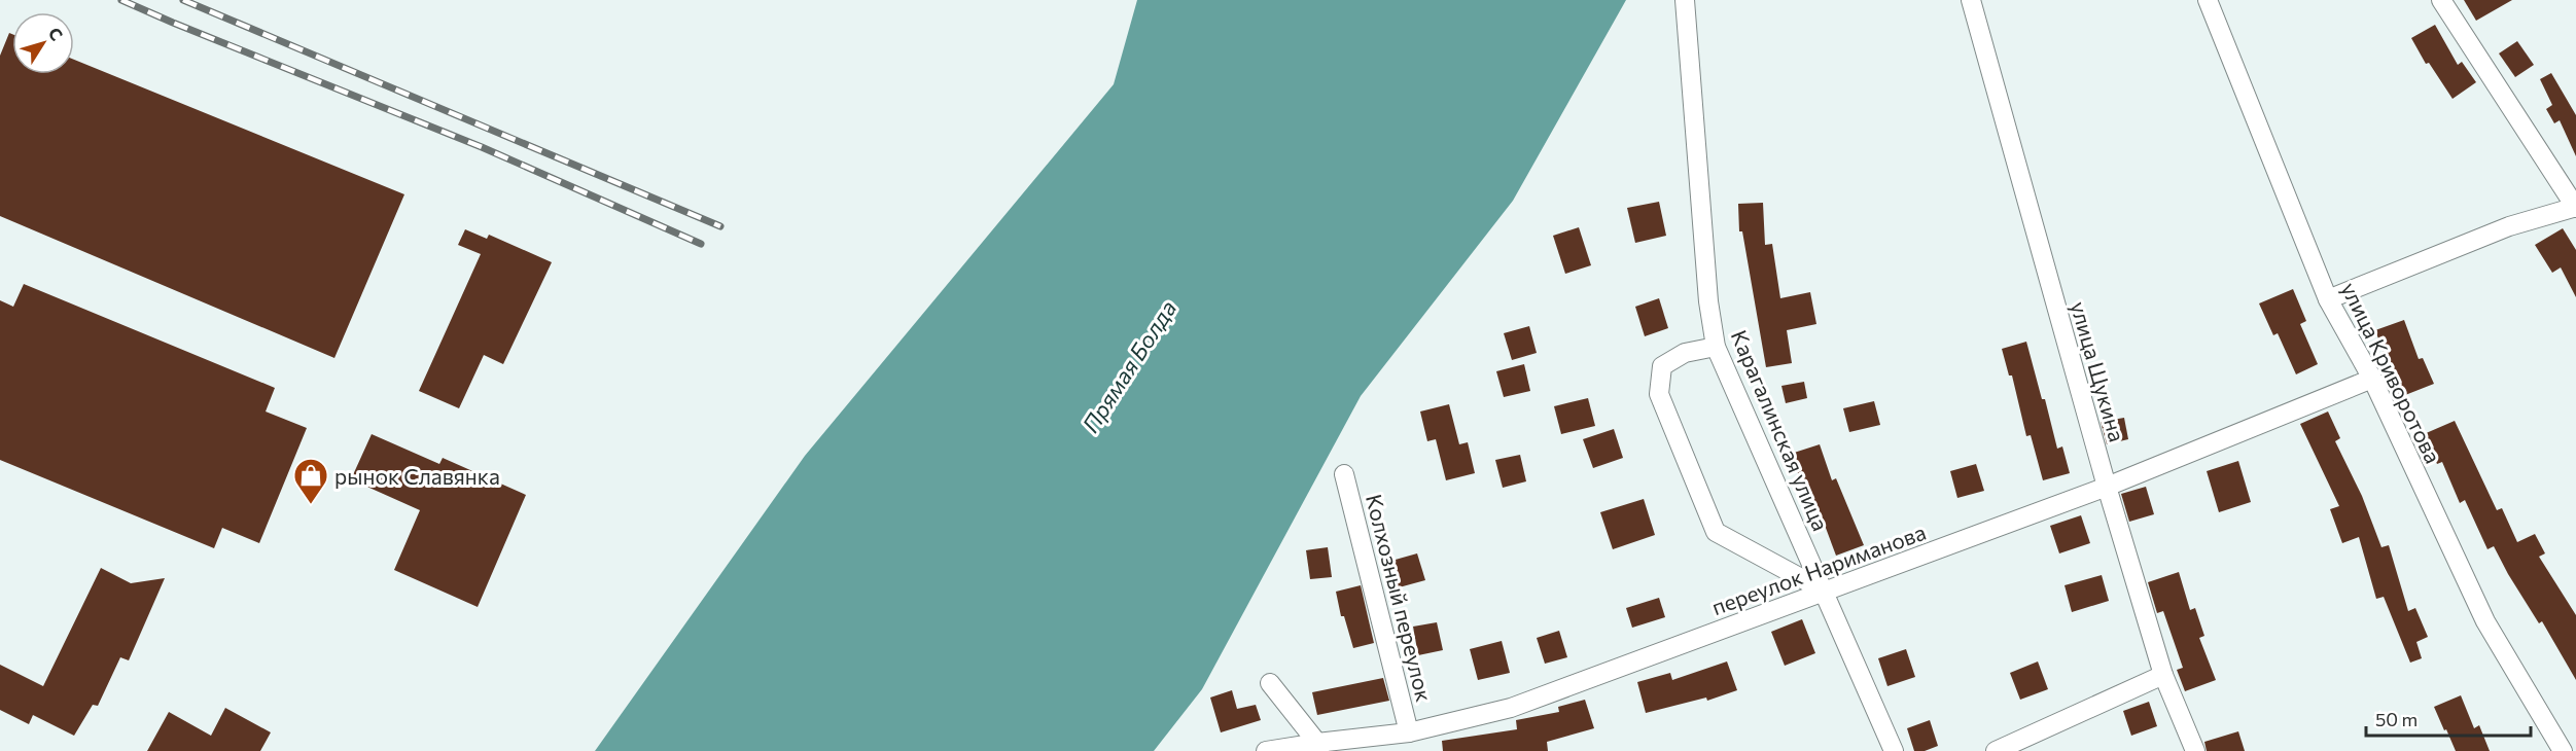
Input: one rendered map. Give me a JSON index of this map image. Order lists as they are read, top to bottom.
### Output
{
  "streets": {
    "street": [
      "улица Щукина",
      "улица Криворотова",
      "Карагалинская улица",
      "переулок Нариманова",
      "Колхозный переулок"
    ]
  },
  "crossings": [
    ["улица Щукина", "переулок Нариманова"],
    ["улица Криворотова", "переулок Нариманова"],
    ["Карагалинская улица", "переулок Нариманова"],
    ["переулок Нариманова", "Колхозный переулок"]
  ],
  "water": ["Прямая Болда"],
  "places": {
    "shop": ["рынок Славянка"]
  },
  "scale_bar": "50 m",
  "north": "top right"
}
